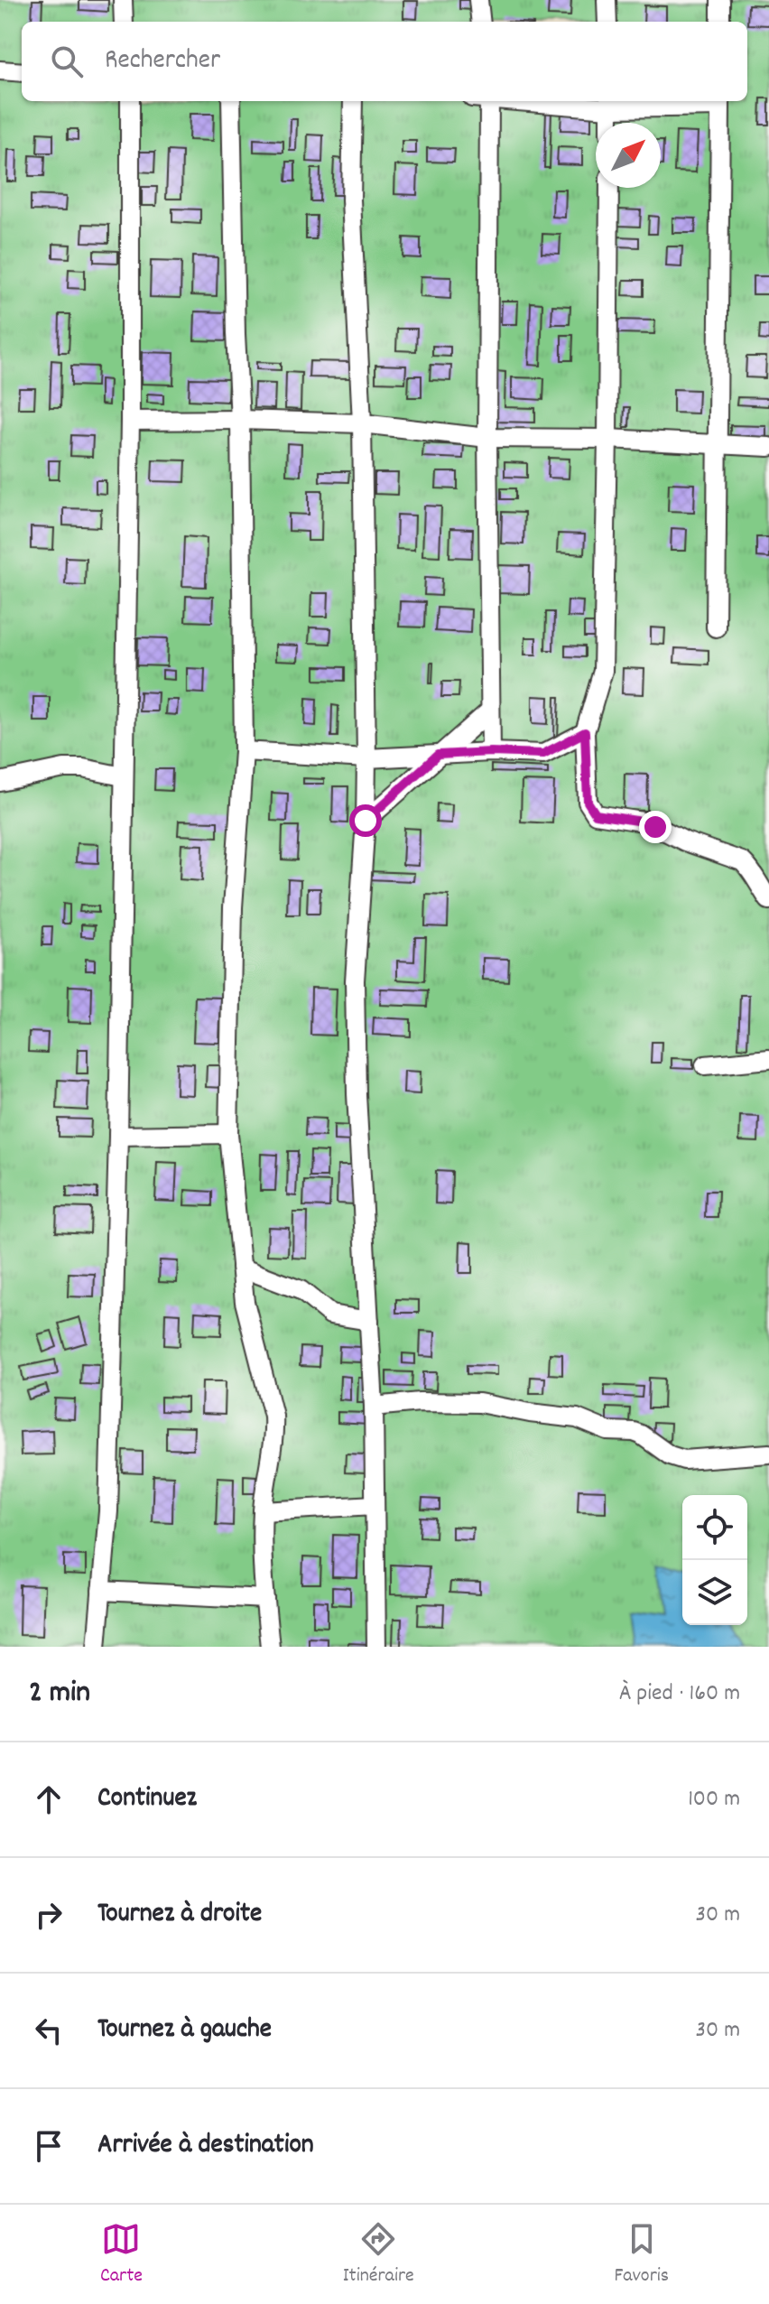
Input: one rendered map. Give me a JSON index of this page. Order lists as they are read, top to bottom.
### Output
{
  "north": "top right",
  "page": {
    "search": "Rechercher",
    "heading": ["2 min", "À pied · 160 m"],
    "list": [
      ["Continuez", "100 m"],
      ["Tournez à droite", "30 m"],
      ["Tournez à gauche", "30 m"],
      "Arrivée à destination"
    ],
    "nav": ["Carte", "Itinéraire", "Favoris"]
  }
}
